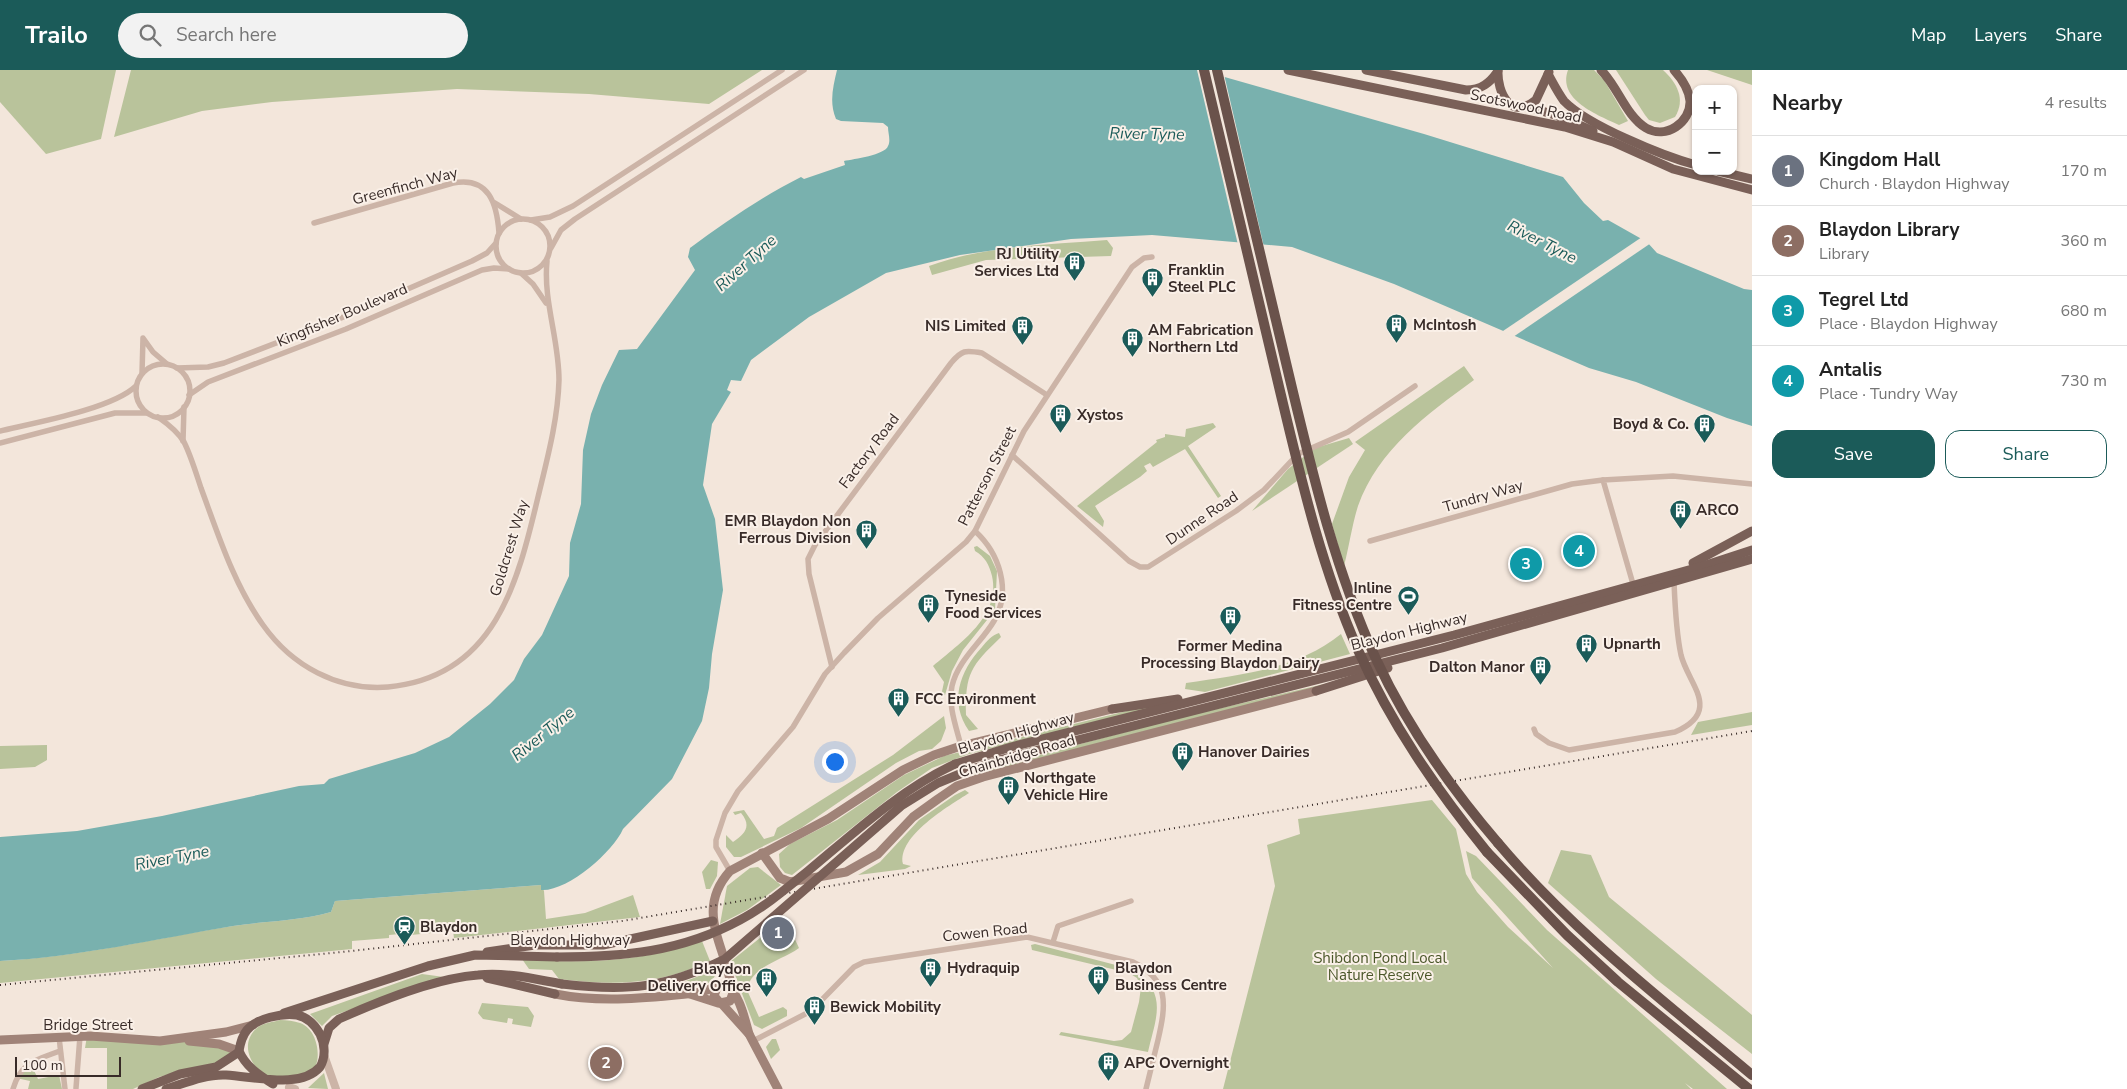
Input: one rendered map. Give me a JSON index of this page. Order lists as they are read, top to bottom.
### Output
{
  "streets": {
    "main road": [
      "Scotswood Road",
      "Blaydon Highway",
      "Chainbridge Road",
      "Bridge Street"
    ],
    "street": [
      "Greenfinch Way",
      "Kingfisher Boulevard",
      "Factory Road",
      "Patterson Street",
      "Tundry Way",
      "Dunne Road",
      "Goldcrest Way",
      "Cowen Road"
    ]
  },
  "crossings": [
    ["Greenfinch Way", "Kingfisher Boulevard"],
    ["Factory Road", "Patterson Street"],
    ["Patterson Street", "Dunne Road"],
    ["Blaydon Highway", "Chainbridge Road"],
    ["Blaydon Highway", "Bridge Street"]
  ],
  "water": ["River Tyne"],
  "parks": ["Shibdon Pond Local Nature Reserve"],
  "places": {
    "building": [
      "RJ Utility Services Ltd",
      "Franklin Steel PLC",
      "McIntosh",
      "NIS Limited",
      "AM Fabrication Northern Ltd",
      "Xystos",
      "Boyd & Co.",
      "ARCO",
      "EMR Blaydon Non Ferrous Division",
      "Tyneside Food Services",
      "Former Medina Processing Blaydon Dairy",
      "Upnarth",
      "Dalton Manor",
      "FCC Environment",
      "Hanover Dairies",
      "Northgate Vehicle Hire",
      "Hydraquip",
      "Blaydon Business Centre",
      "Blaydon Delivery Office",
      "Bewick Mobility",
      "APC Overnight"
    ],
    "sports": ["Inline Fitness Centre"],
    "station": ["Blaydon"]
  },
  "scale_bar": "100 m",
  "page": {
    "header": "Trailo",
    "search": "Search here",
    "nav": ["Map", "Layers", "Share"],
    "heading": ["Nearby", "4 results"],
    "map_buttons": ["+", "−"],
    "list": [
      {
        "mark": "1",
        "name": "Kingdom Hall",
        "note": "Church · Blaydon Highway",
        "value": "170 m"
      },
      {
        "mark": "2",
        "name": "Blaydon Library",
        "note": "Library",
        "value": "360 m"
      },
      {
        "mark": "3",
        "name": "Tegrel Ltd",
        "note": "Place · Blaydon Highway",
        "value": "680 m"
      },
      {
        "mark": "4",
        "name": "Antalis",
        "note": "Place · Tundry Way",
        "value": "730 m"
      }
    ],
    "buttons": ["Save", "Share"],
    "pins": [
      "4",
      "3",
      "1",
      "2"
    ],
    "scale": "100 m"
  }
}
